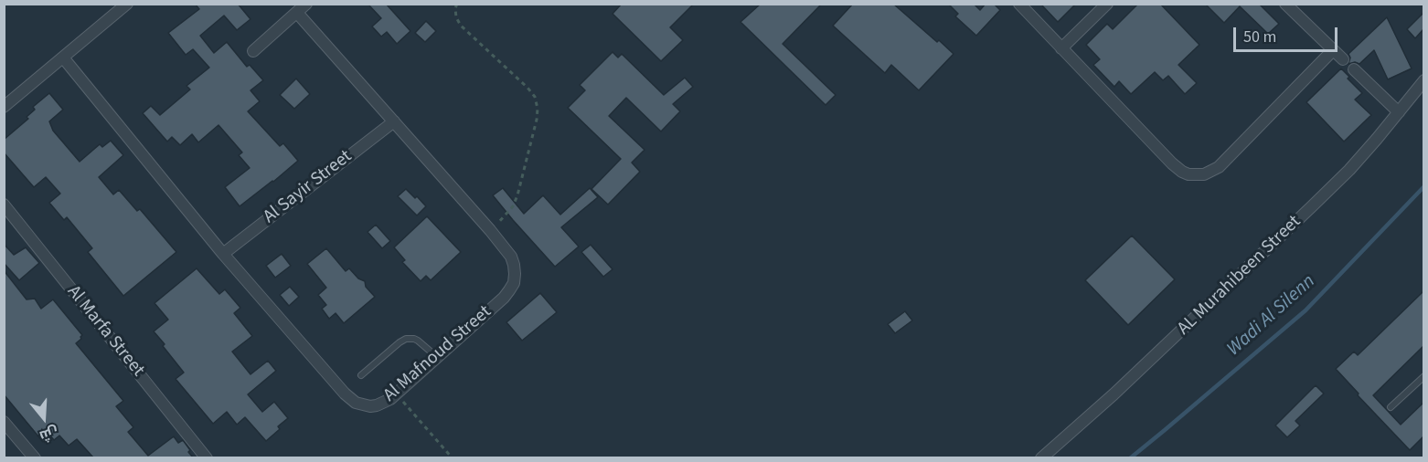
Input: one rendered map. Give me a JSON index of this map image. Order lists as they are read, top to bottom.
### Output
{
  "streets": {
    "street": [
      "Al Sayir Street",
      "AL Murahibeen Street",
      "Al Marfa Street",
      "Al Mafnoud Street"
    ]
  },
  "crossings": [
    ["Al Sayir Street", "Al Mafnoud Street"]
  ],
  "water": ["Wadi Al Silenn"],
  "scale_bar": "50 m",
  "north": "bottom"
}
